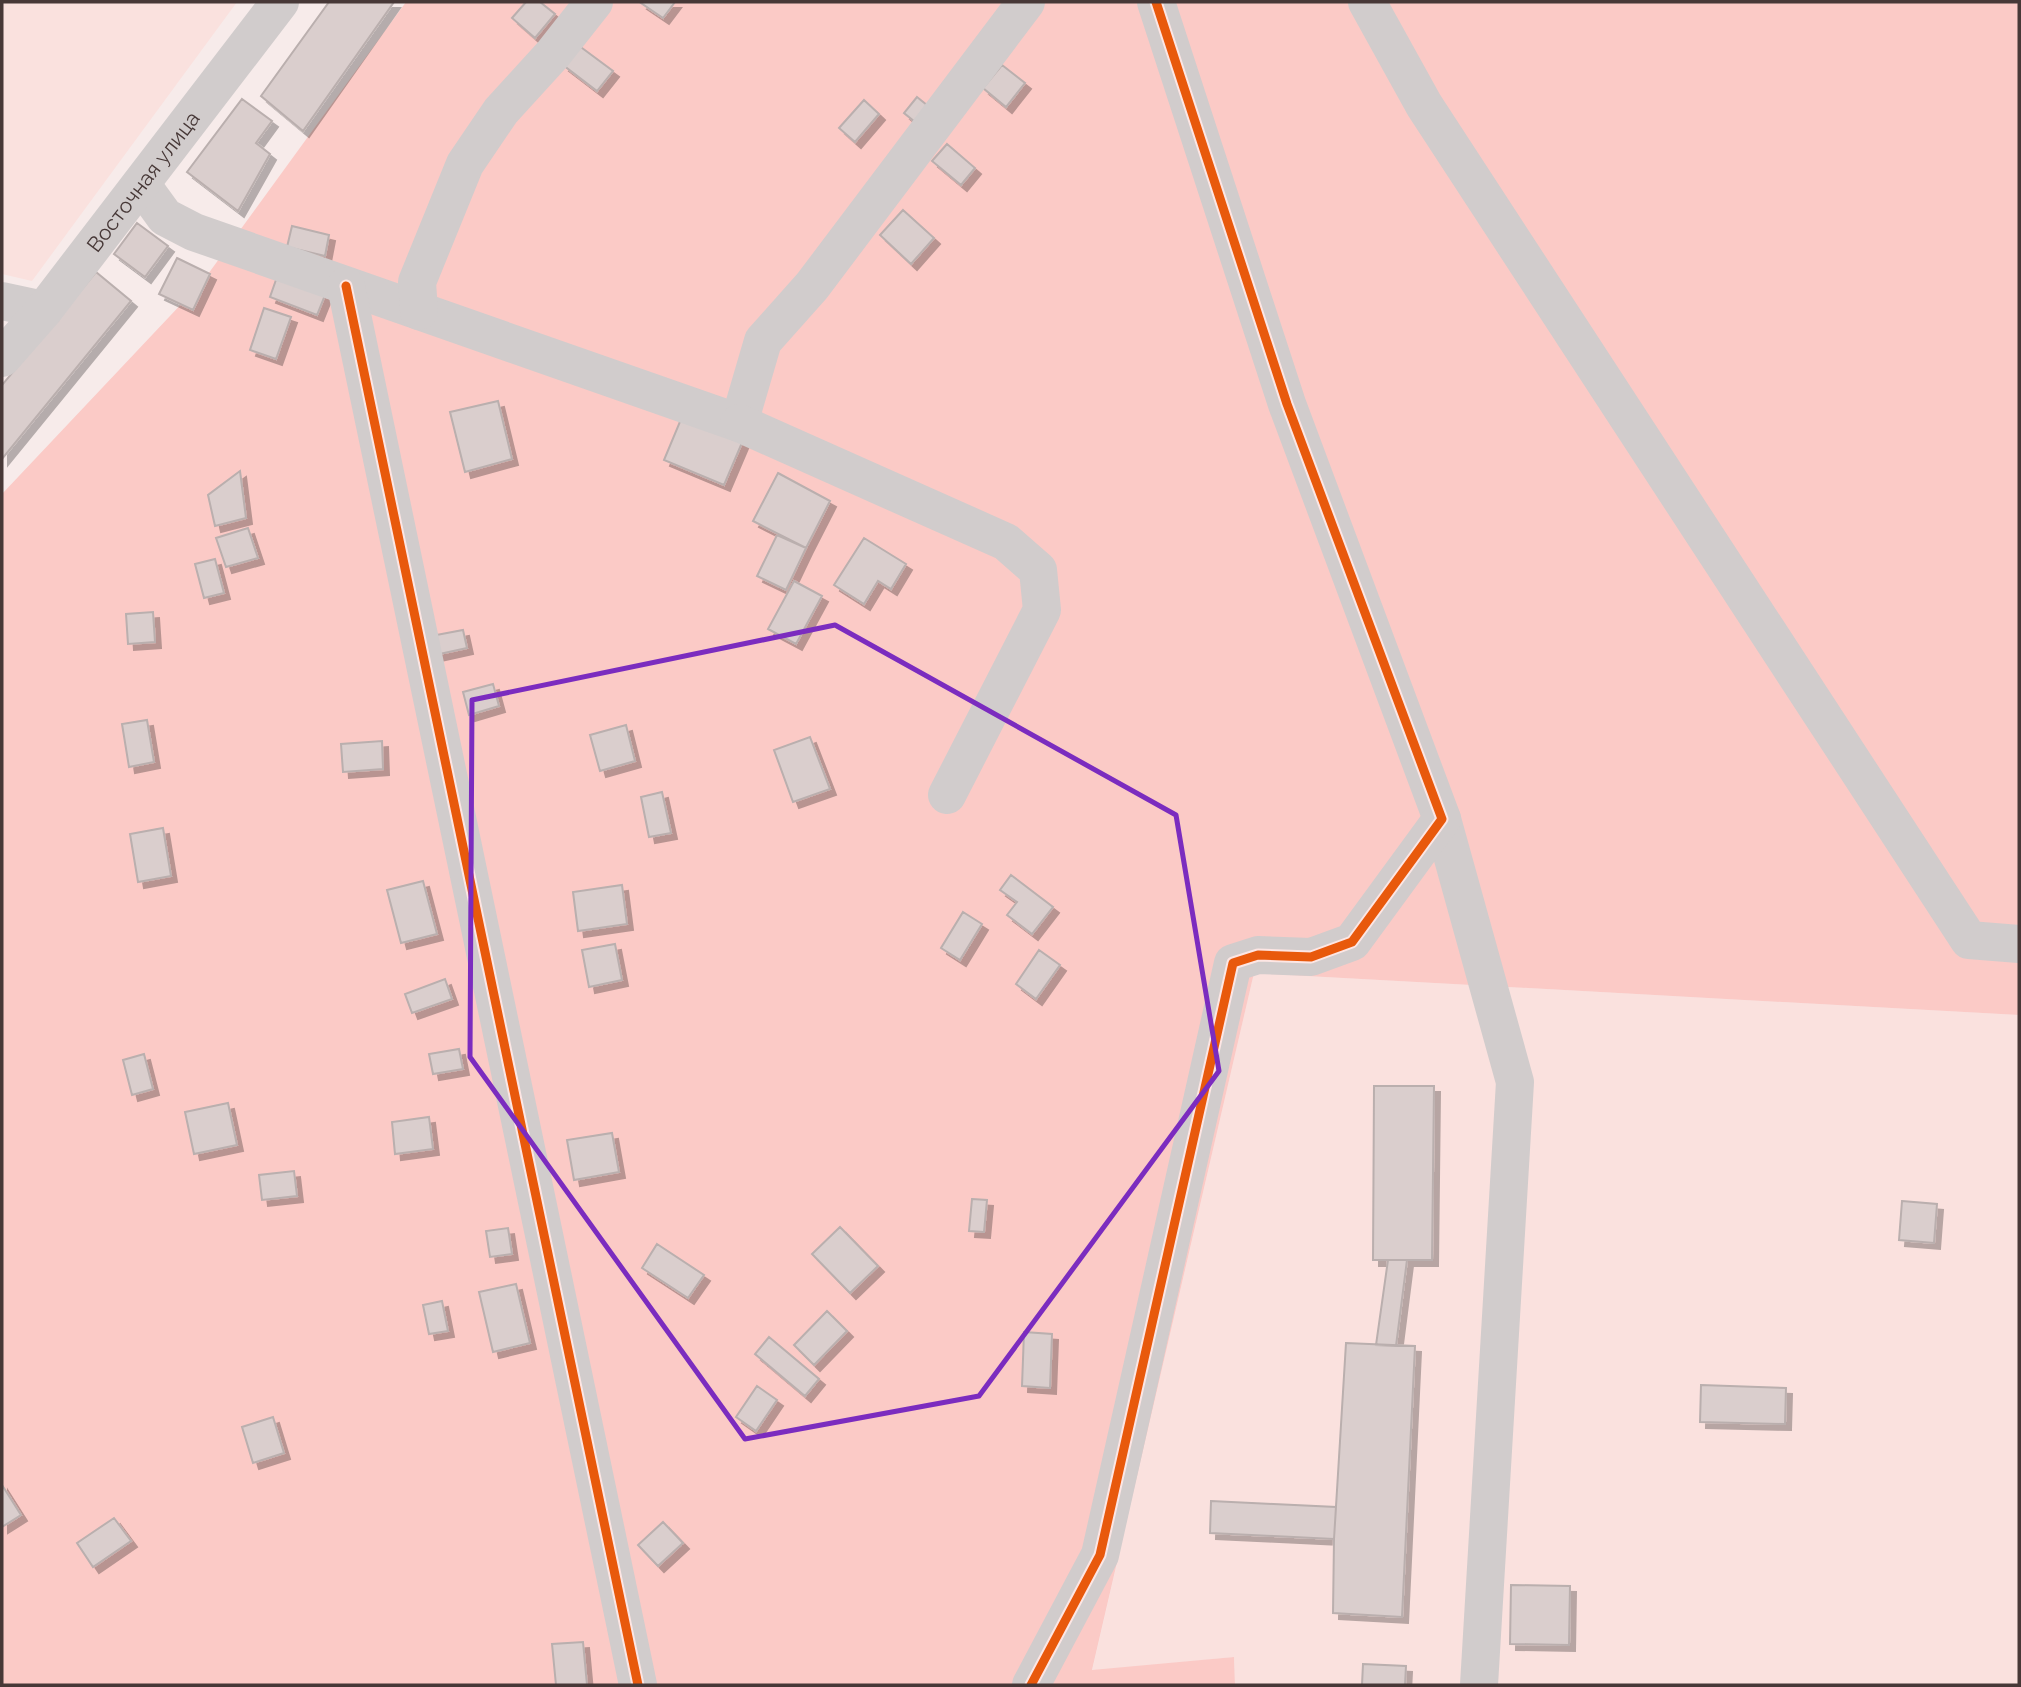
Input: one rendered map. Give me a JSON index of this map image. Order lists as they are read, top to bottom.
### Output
{
  "streets": {
    "street": ["Восточная улица"]
  }
}
